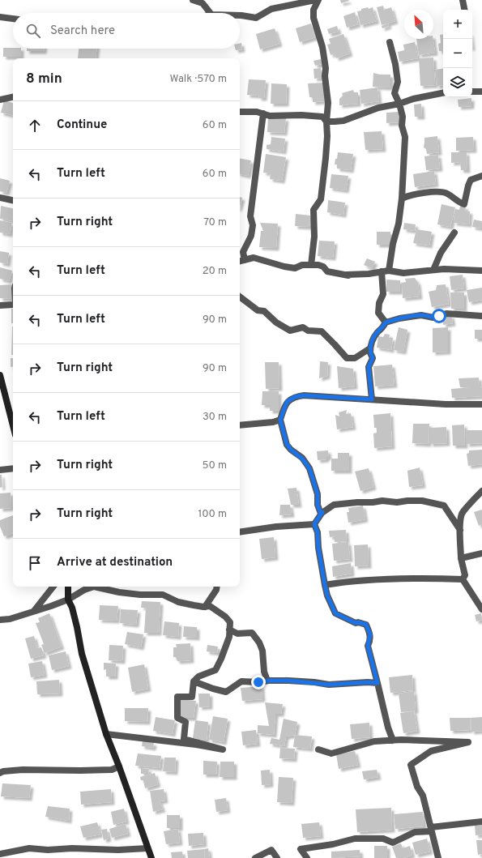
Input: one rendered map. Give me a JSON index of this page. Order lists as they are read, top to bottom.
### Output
{
  "north": "top left",
  "page": {
    "map_buttons": ["+", "−"],
    "search": "Search here",
    "heading": ["8 min", "Walk · 570 m"],
    "list": [
      ["Continue", "60 m"],
      ["Turn left", "60 m"],
      ["Turn right", "70 m"],
      ["Turn left", "20 m"],
      ["Turn left", "90 m"],
      ["Turn right", "90 m"],
      ["Turn left", "30 m"],
      ["Turn right", "50 m"],
      ["Turn right", "100 m"],
      "Arrive at destination"
    ]
  }
}
